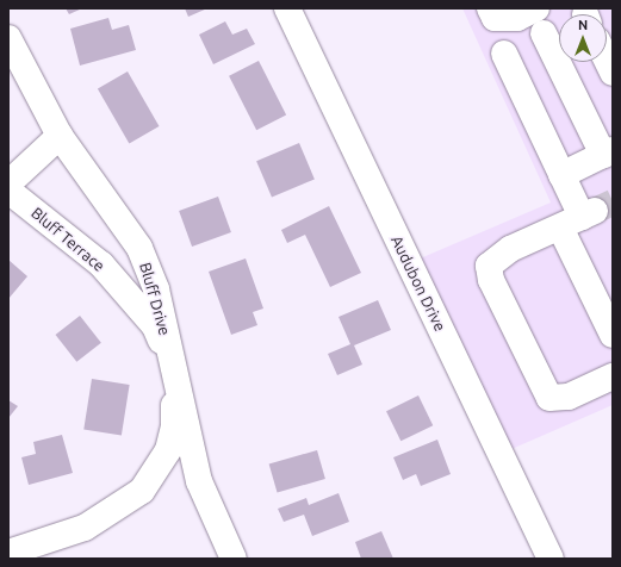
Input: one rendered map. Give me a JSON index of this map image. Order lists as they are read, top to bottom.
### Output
{
  "streets": {
    "street": ["Bluff Terrace", "Audubon Drive", "Bluff Drive"]
  },
  "crossings": [
    ["Bluff Terrace", "Bluff Drive"]
  ],
  "north": "top"
}
